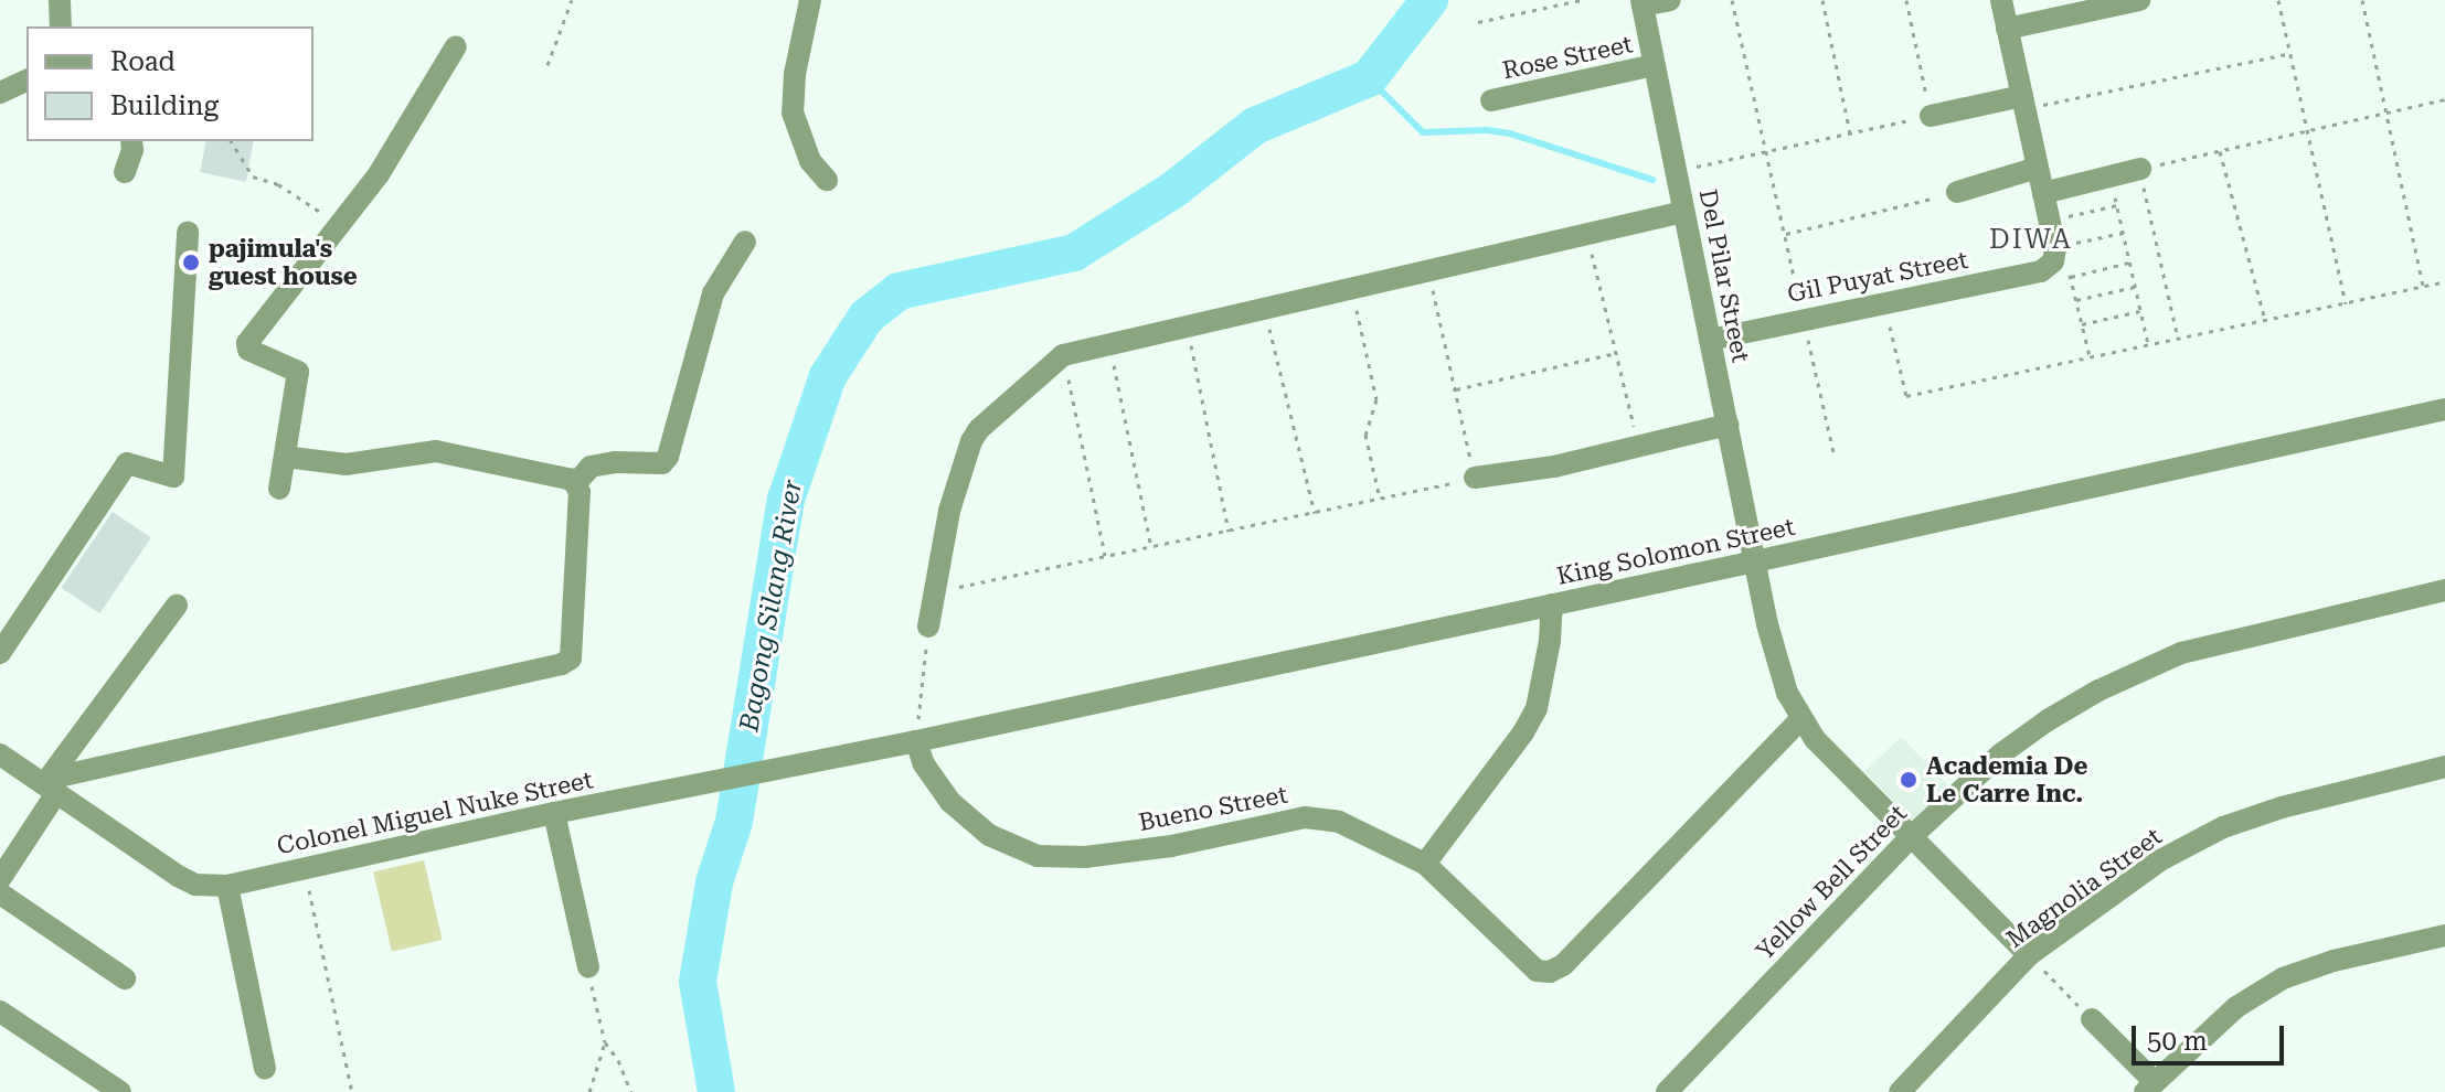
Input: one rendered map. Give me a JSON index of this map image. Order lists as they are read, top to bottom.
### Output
{
  "streets": {
    "street": [
      "Rose Street",
      "Del Pilar Street",
      "Gil Puyat Street",
      "King Solomon Street",
      "Bueno Street",
      "Colonel Miguel Nuke Street",
      "Yellow Bell Street",
      "Magnolia Street"
    ]
  },
  "crossings": [
    ["Rose Street", "Del Pilar Street"],
    ["Del Pilar Street", "Gil Puyat Street"],
    ["Del Pilar Street", "King Solomon Street"],
    ["King Solomon Street", "Bueno Street"],
    ["King Solomon Street", "Colonel Miguel Nuke Street"],
    ["Bueno Street", "Colonel Miguel Nuke Street"]
  ],
  "districts": ["DIWA"],
  "water": ["Bagong Silang River"],
  "places": ["pajimula's guest house", "Academia De Le Carre Inc."],
  "legend": ["Road", "Building"],
  "scale_bar": "50 m"
}
